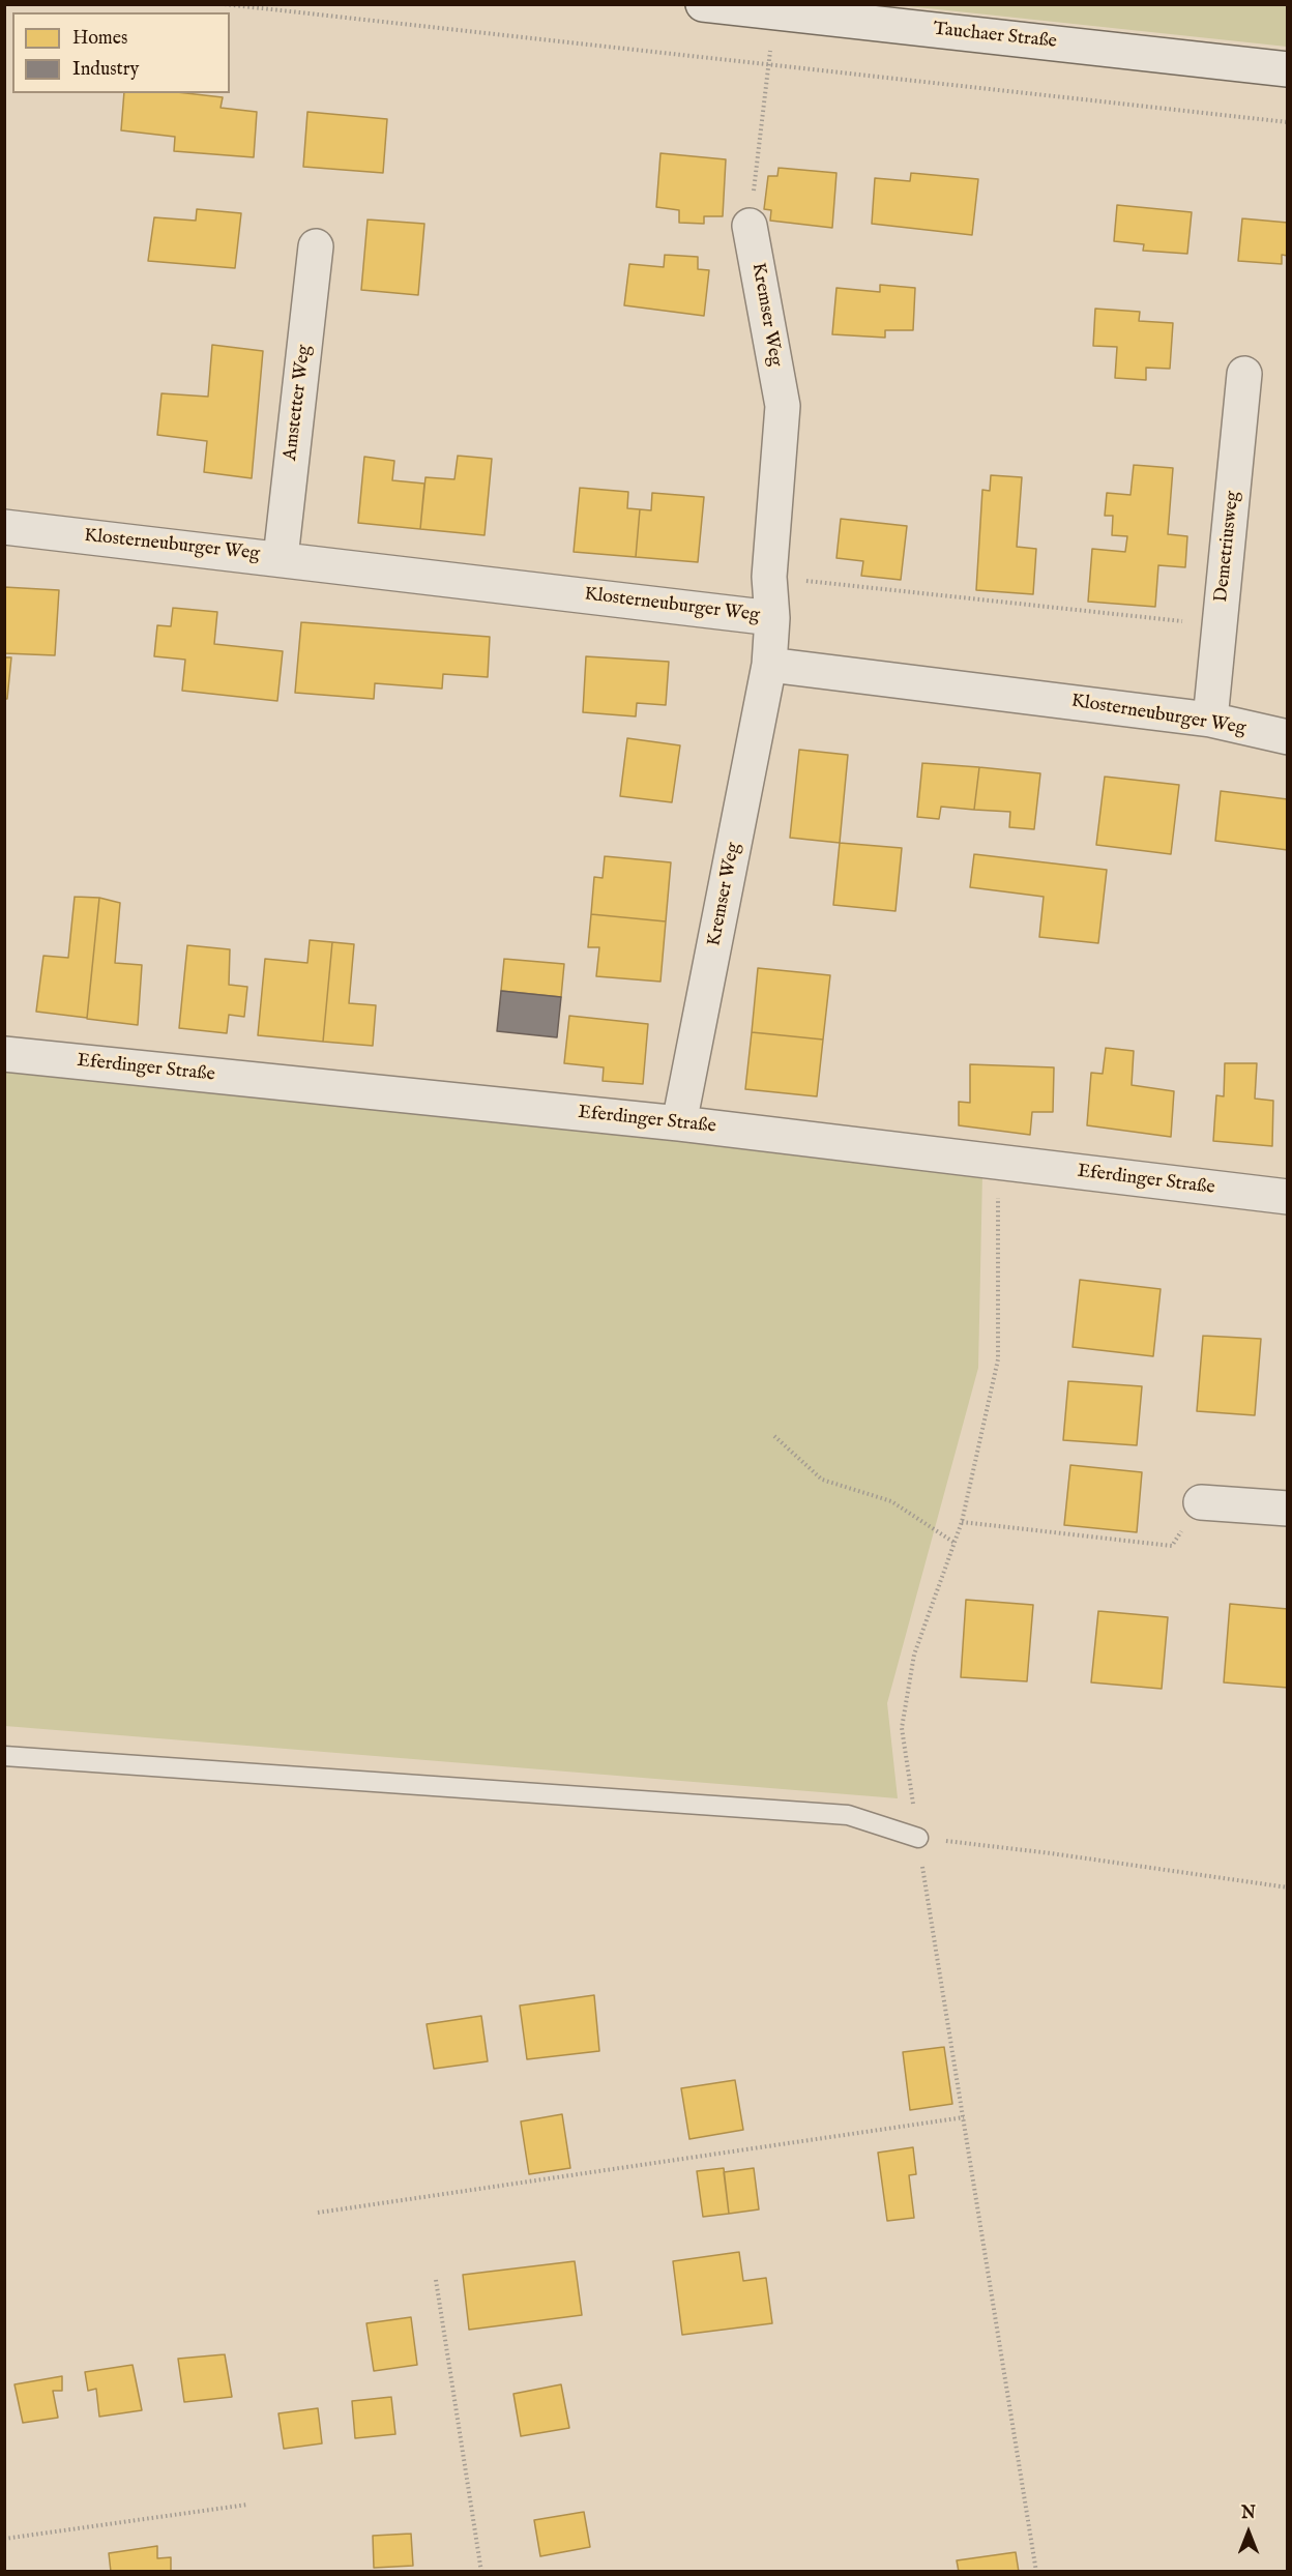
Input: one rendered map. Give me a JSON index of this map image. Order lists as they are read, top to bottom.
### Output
{
  "streets": {
    "street": [
      "Tauchaer Straße",
      "Kremser Weg",
      "Amstetter Weg",
      "Klosterneuburger Weg",
      "Demetriusweg",
      "Eferdinger Straße"
    ]
  },
  "crossings": [
    ["Kremser Weg", "Klosterneuburger Weg"],
    ["Kremser Weg", "Eferdinger Straße"],
    ["Amstetter Weg", "Klosterneuburger Weg"],
    ["Klosterneuburger Weg", "Demetriusweg"]
  ],
  "legend": ["Homes", "Industry"],
  "north": "top"
}
